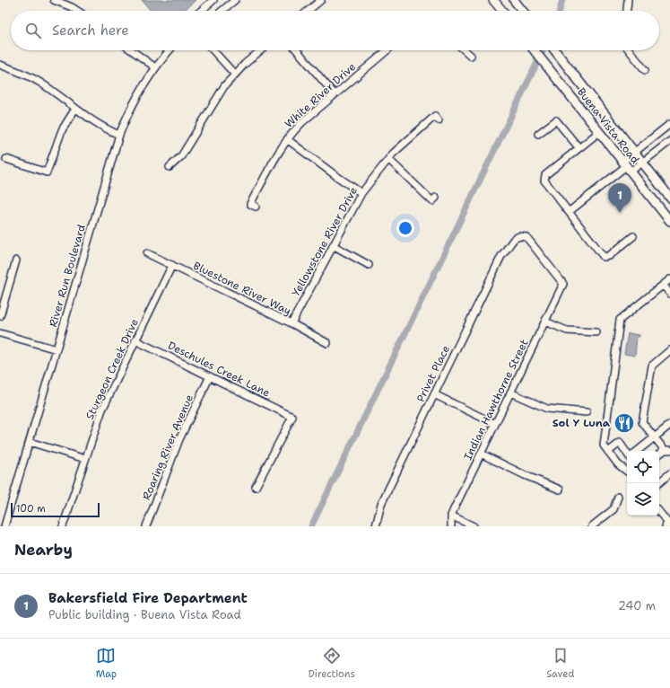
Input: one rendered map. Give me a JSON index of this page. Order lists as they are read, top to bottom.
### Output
{
  "streets": {
    "main road": ["Buena Vista Road"],
    "street": [
      "White River Drive",
      "Yellowstone River Drive",
      "River Run Boulevard",
      "Bluestone River Way",
      "Sturgeon Creek Drive",
      "Deschules Creek Lane",
      "Privet Place",
      "Indian Hawthorne Street",
      "Roaring River Avenue"
    ]
  },
  "crossings": [
    ["Yellowstone River Drive", "Bluestone River Way"],
    ["Bluestone River Way", "Sturgeon Creek Drive"],
    ["Sturgeon Creek Drive", "Deschules Creek Lane"],
    ["Deschules Creek Lane", "Roaring River Avenue"],
    ["Privet Place", "Indian Hawthorne Street"]
  ],
  "places": {
    "restaurant": ["Sol Y Luna"]
  },
  "scale_bar": "100 m",
  "page": {
    "search": "Search here",
    "pins": "1",
    "scale": "100 m",
    "heading": "Nearby",
    "list": [
      {
        "mark": "1",
        "name": "Bakersfield Fire Department",
        "note": "Public building · Buena Vista Road",
        "value": "240 m"
      }
    ],
    "nav": ["Map", "Directions", "Saved"]
  }
}
